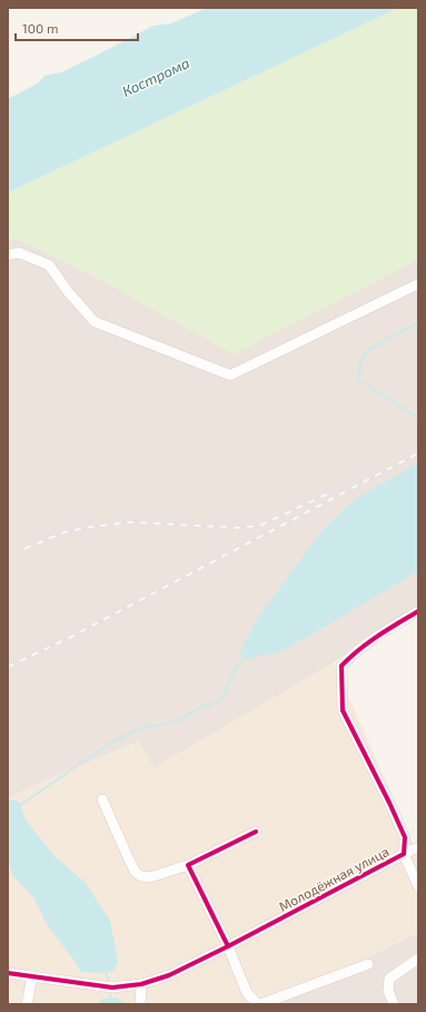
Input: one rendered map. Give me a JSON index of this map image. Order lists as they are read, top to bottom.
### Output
{
  "streets": {
    "street": ["Молодёжная улица"]
  },
  "water": ["Кострома"],
  "scale_bar": "100 m"
}
